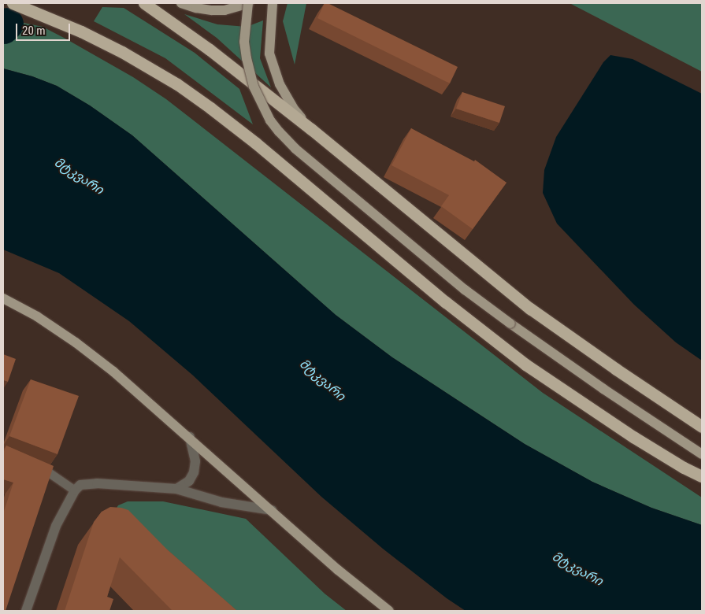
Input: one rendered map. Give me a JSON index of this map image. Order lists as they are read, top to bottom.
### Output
{
  "water": ["მტკვარი"],
  "scale_bar": "20 m"
}
